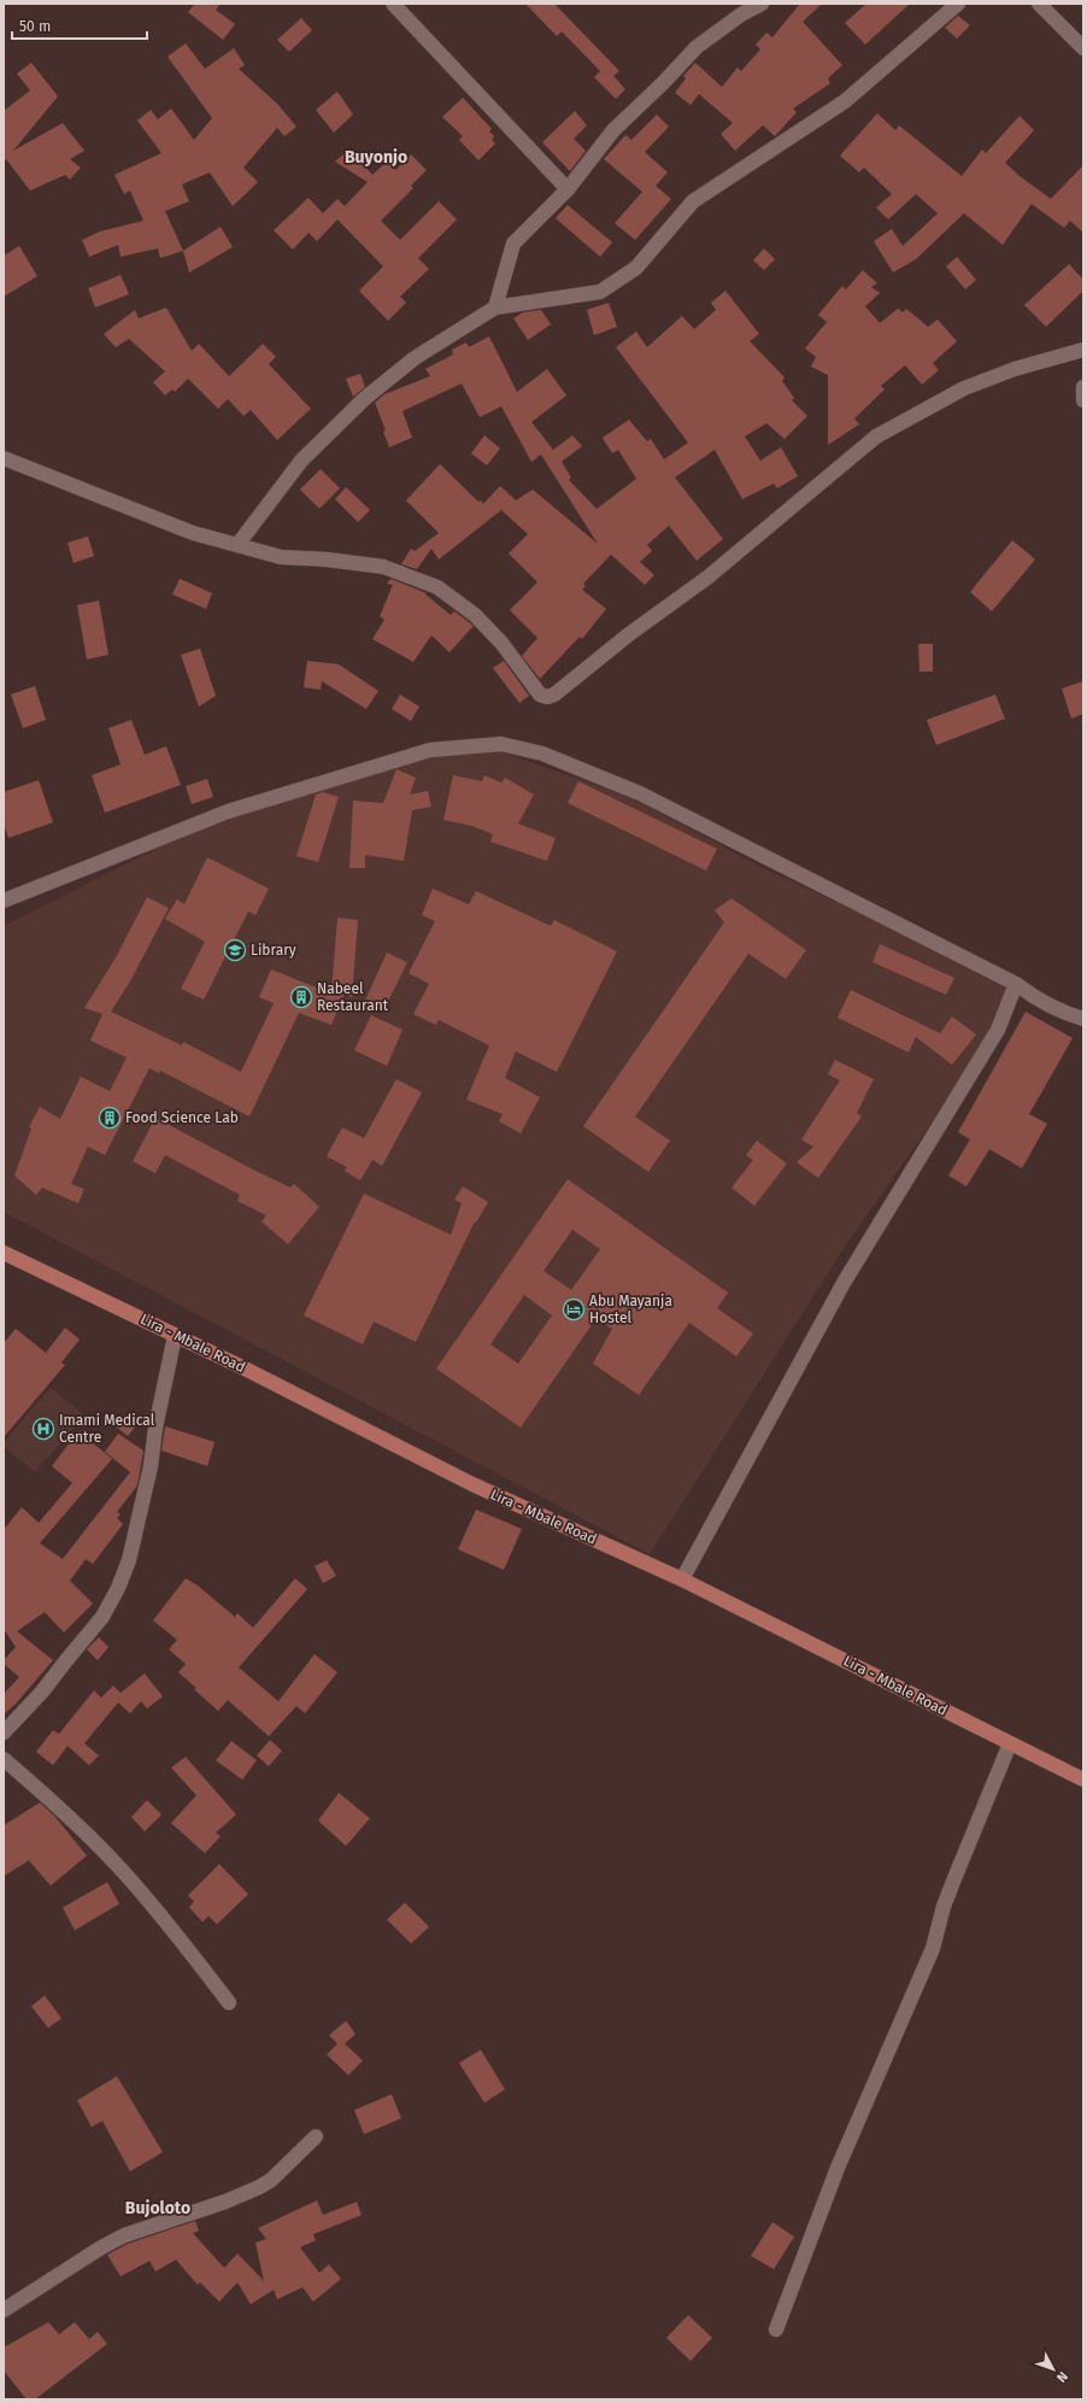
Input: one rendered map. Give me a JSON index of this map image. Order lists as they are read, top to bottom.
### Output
{
  "streets": {
    "main road": ["Lira - Mbale Road"]
  },
  "districts": ["Buyonjo", "Bujoloto"],
  "places": {
    "school or university": ["Library"],
    "building": ["Nabeel Restaurant", "Food Science Lab"],
    "hotel": ["Abu Mayanja Hostel"],
    "hospital": ["Imami Medical Centre"]
  },
  "scale_bar": "50 m",
  "north": "bottom right"
}
